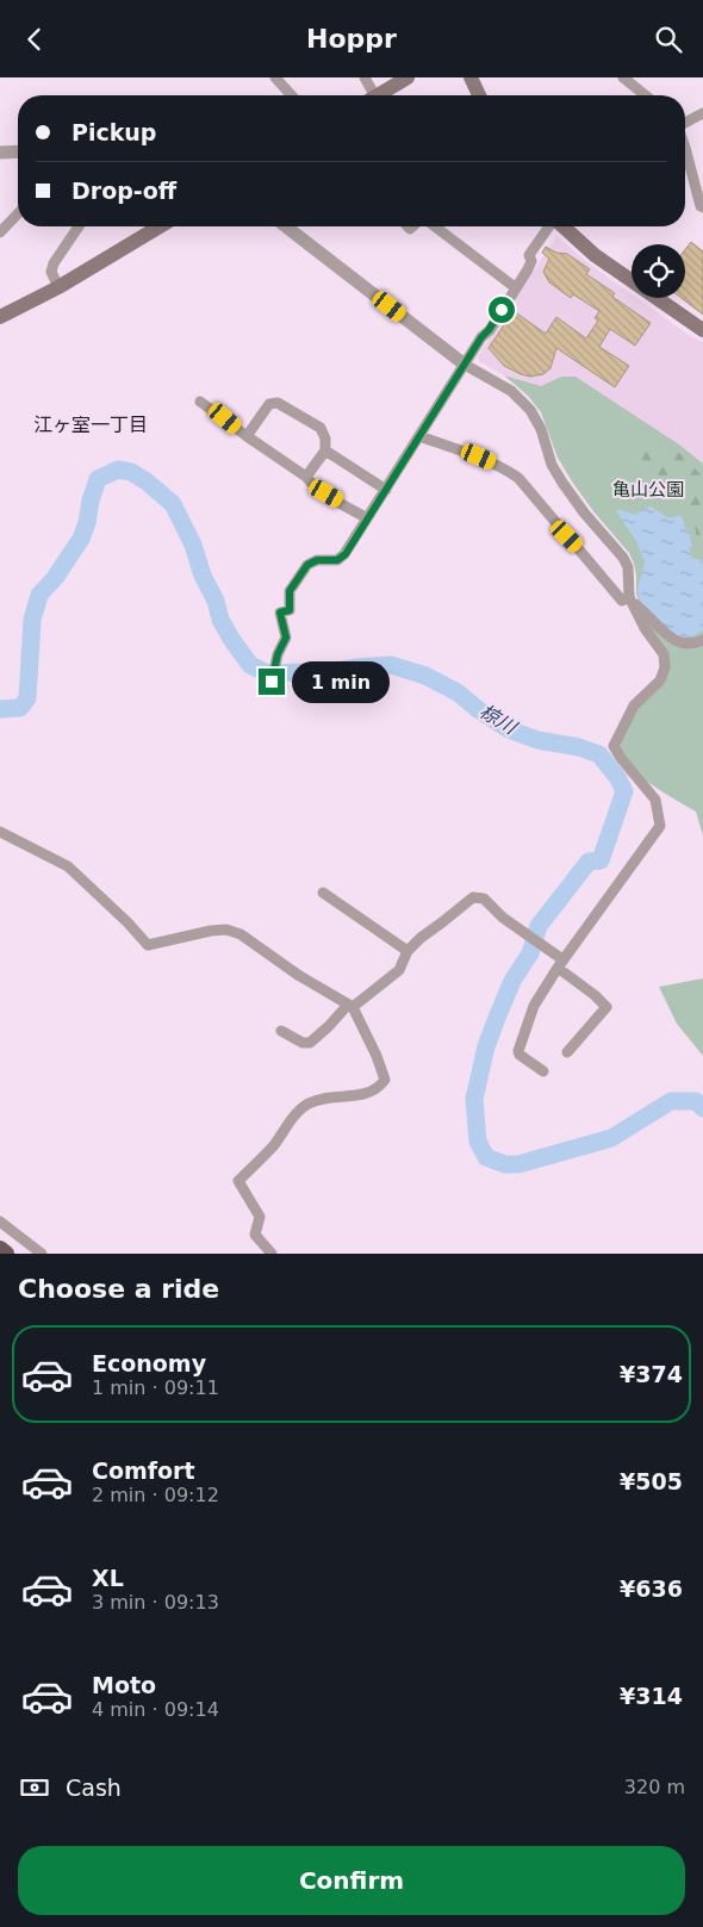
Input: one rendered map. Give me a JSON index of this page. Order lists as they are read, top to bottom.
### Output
{
  "districts": ["江ヶ室一丁目"],
  "water": ["椋川"],
  "parks": ["亀山公園"],
  "page": {
    "header": "Hoppr",
    "banner": ["Pickup", "Drop-off"],
    "bubble": "1 min",
    "heading": "Choose a ride",
    "list": [
      {
        "name": "Economy",
        "note": "1 min · 09:11",
        "value": "¥374"
      },
      {
        "name": "Comfort",
        "note": "2 min · 09:12",
        "value": "¥505"
      },
      {
        "name": "XL",
        "note": "3 min · 09:13",
        "value": "¥636"
      },
      {
        "name": "Moto",
        "note": "4 min · 09:14",
        "value": "¥314"
      }
    ],
    "pay": ["Cash", "320 m"],
    "buttons": "Confirm"
  }
}
